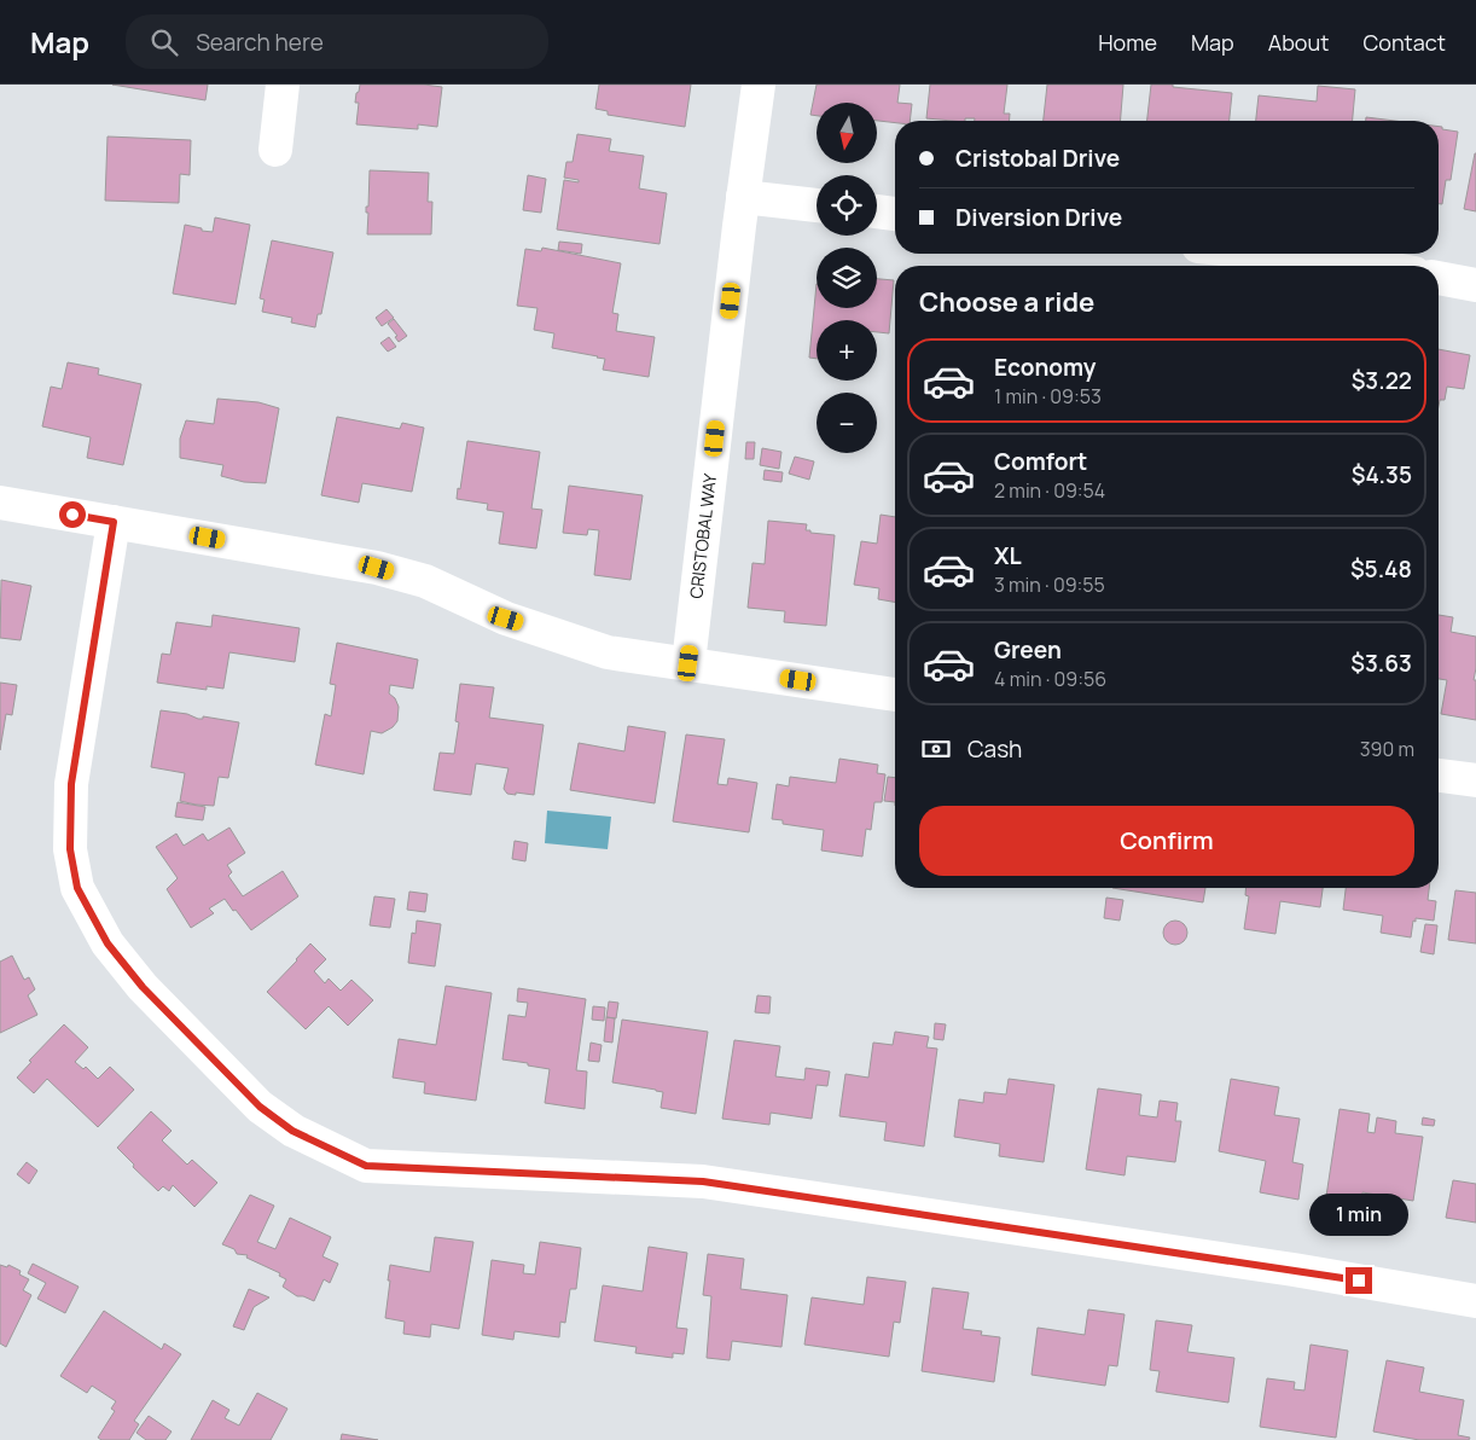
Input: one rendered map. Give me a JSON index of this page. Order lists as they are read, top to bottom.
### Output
{
  "streets": {
    "street": ["CRISTOBAL WAY"]
  },
  "north": "bottom",
  "page": {
    "header": "Map",
    "search": "Search here",
    "nav": [
      "Home",
      "Map",
      "About",
      "Contact"
    ],
    "map_buttons": ["+", "−"],
    "banner": ["Cristobal Drive", "Diversion Drive"],
    "heading": "Choose a ride",
    "list": [
      {
        "name": "Economy",
        "note": "1 min · 09:53",
        "value": "$3.22"
      },
      {
        "name": "Comfort",
        "note": "2 min · 09:54",
        "value": "$4.35"
      },
      {
        "name": "XL",
        "note": "3 min · 09:55",
        "value": "$5.48"
      },
      {
        "name": "Green",
        "note": "4 min · 09:56",
        "value": "$3.63"
      }
    ],
    "pay": ["Cash", "390 m"],
    "buttons": "Confirm",
    "bubble": "1 min"
  }
}
